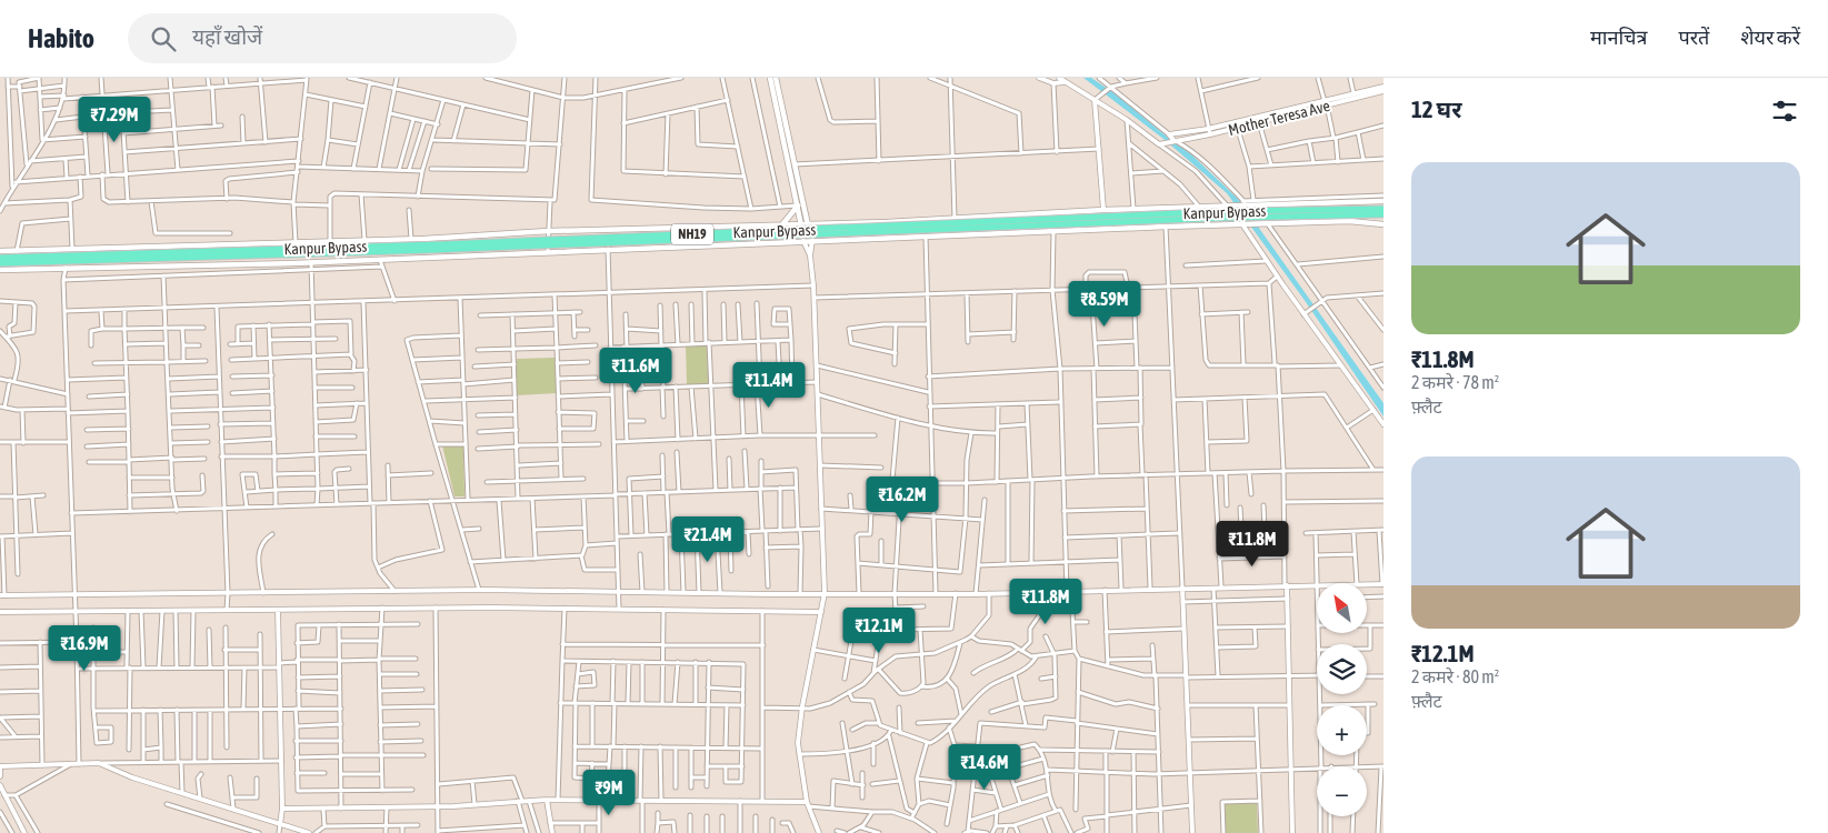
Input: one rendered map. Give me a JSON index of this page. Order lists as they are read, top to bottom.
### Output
{
  "streets": {
    "highway": ["Kanpur Bypass", "NH19"],
    "street": ["Mother Teresa Ave"]
  },
  "north": "top left",
  "page": {
    "header": "Habito",
    "search": "यहाँ खोजें",
    "nav": ["मानचित्र", "परतें", "शेयर करें"],
    "heading": "12 घर",
    "price": [
      "₹7.29M",
      "₹8.59M",
      "₹11.6M",
      "₹11.4M",
      "₹16.2M",
      "₹21.4M",
      "₹11.8M",
      "₹11.8M",
      "₹12.1M",
      "₹16.9M",
      "₹14.6M",
      "₹9M"
    ],
    "list": [
      {
        "name": "₹11.8M",
        "note": "2 कमरे · 78 m² · फ़्लैट"
      },
      {
        "name": "₹12.1M",
        "note": "2 कमरे · 80 m² · फ़्लैट"
      }
    ],
    "map_buttons": ["+", "−"]
  }
}
